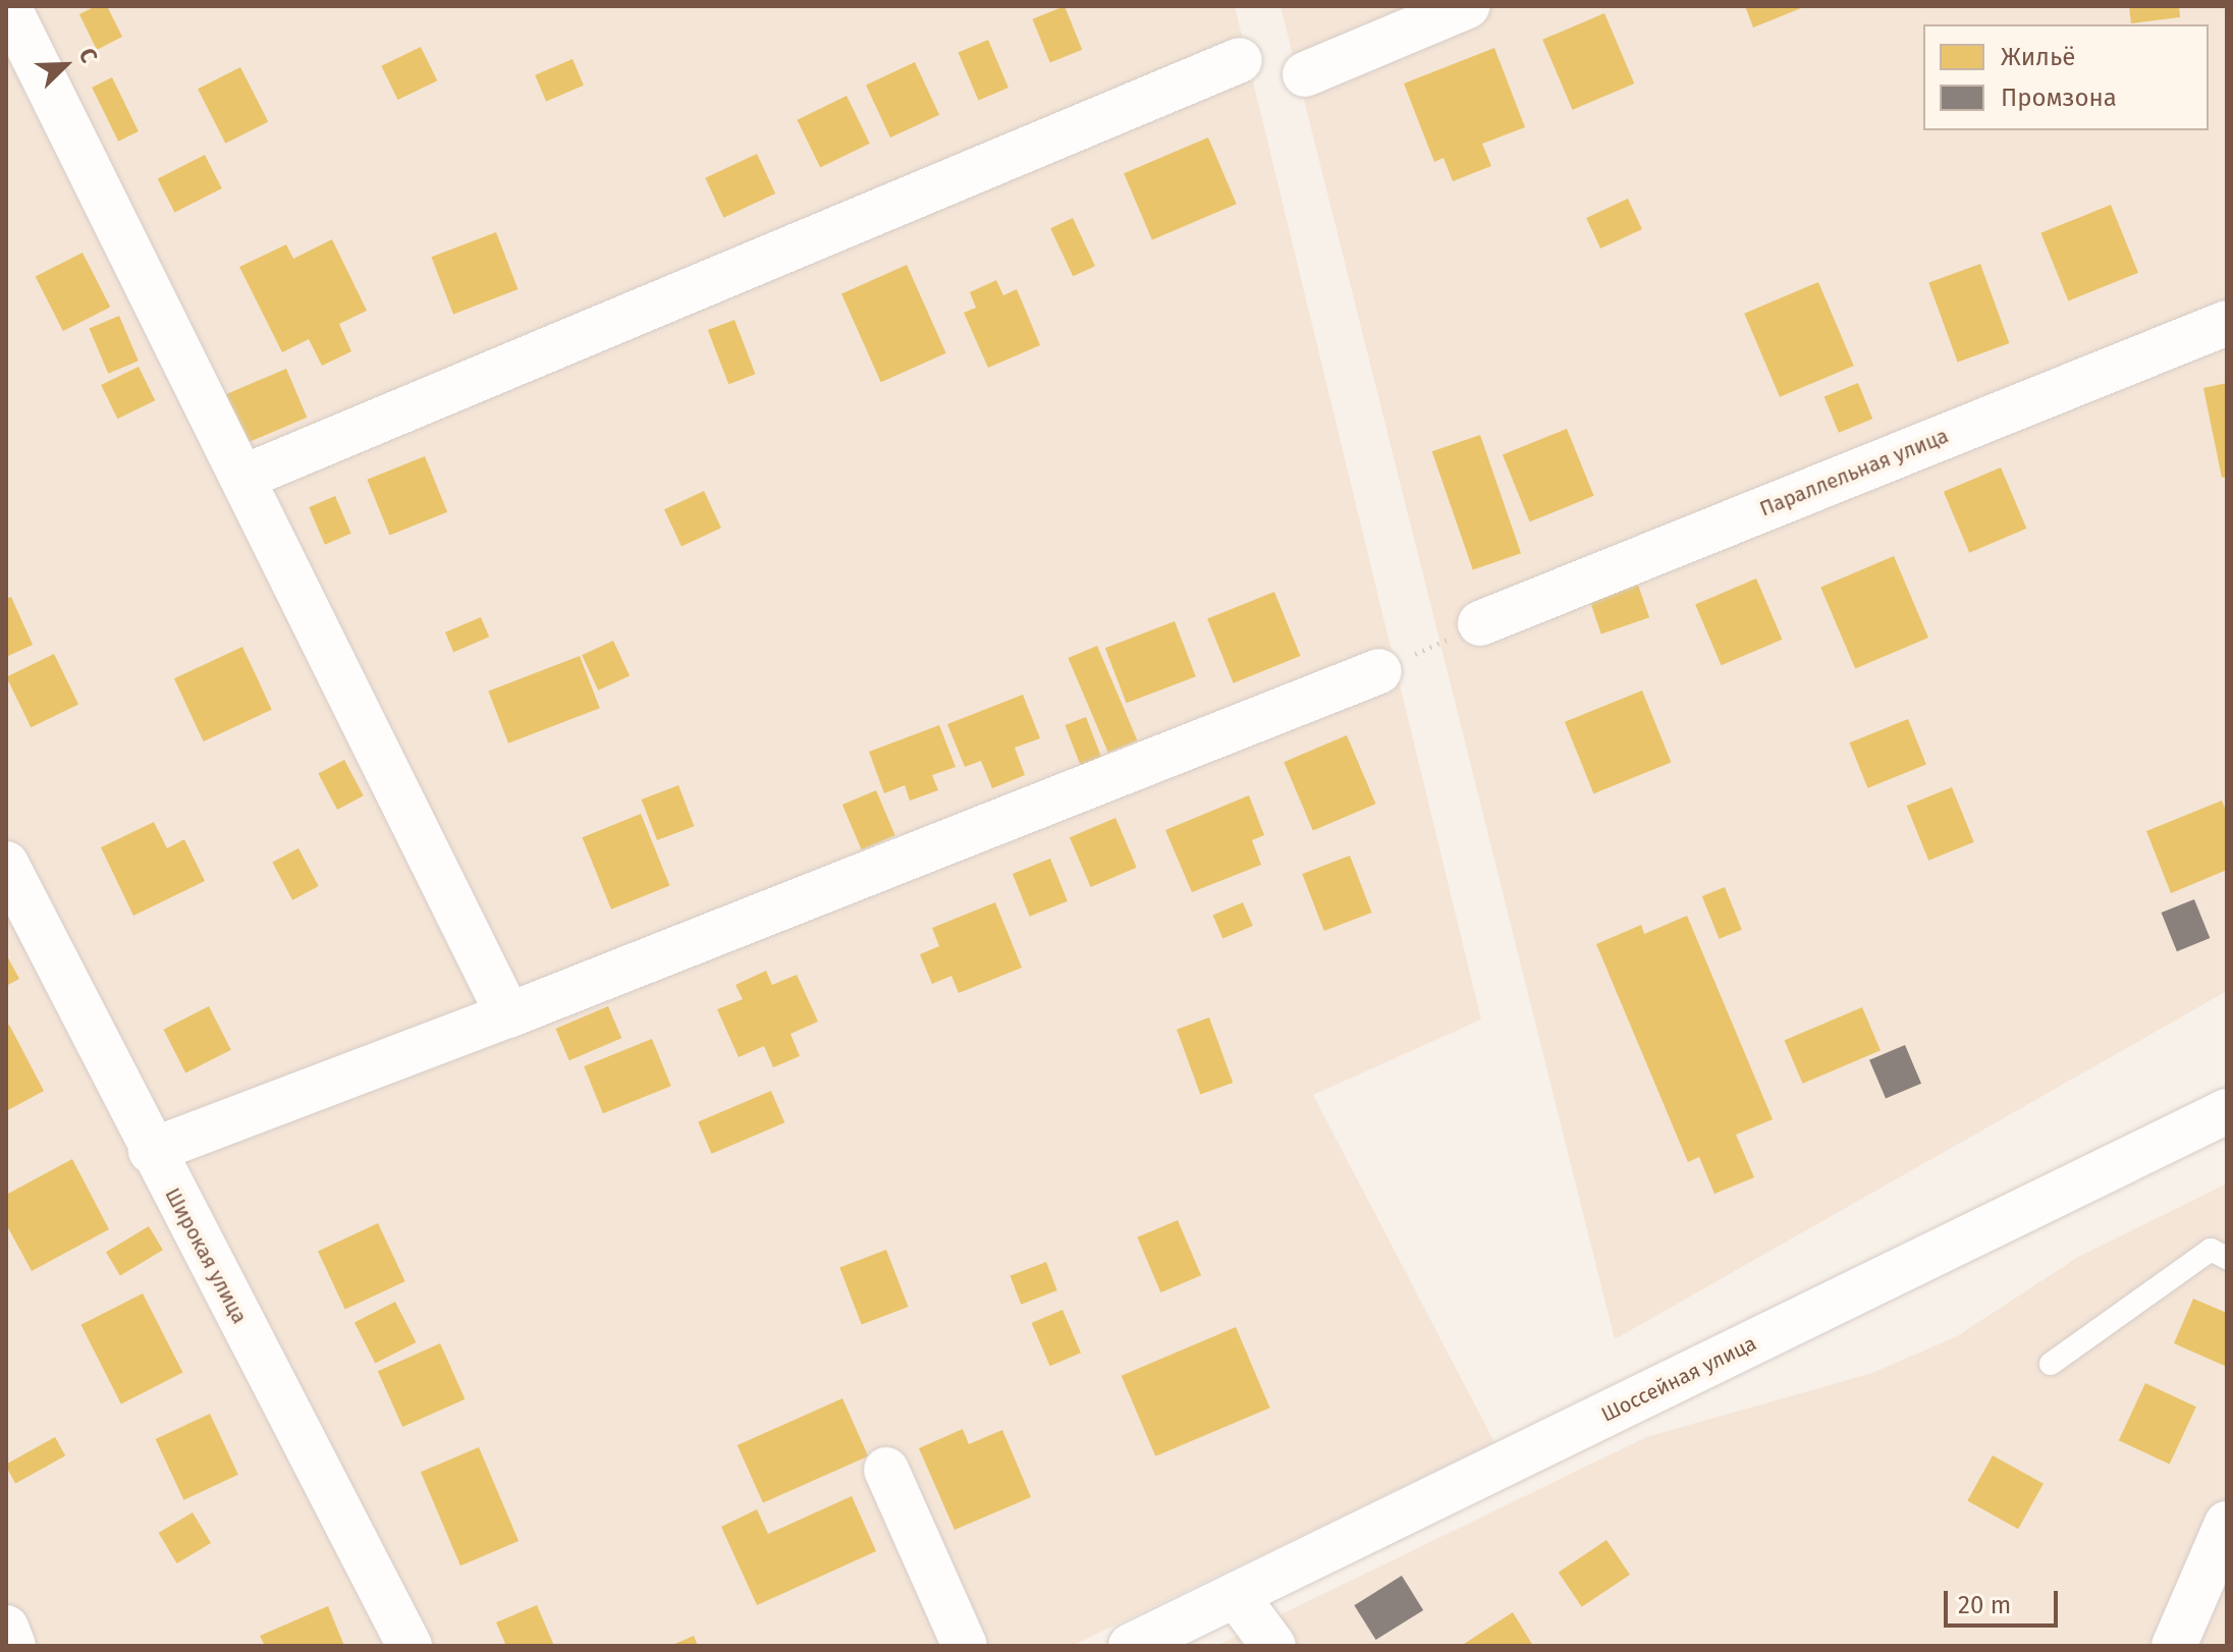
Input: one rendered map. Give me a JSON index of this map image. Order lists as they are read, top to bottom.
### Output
{
  "streets": {
    "street": ["Параллельная улица", "Широкая улица", "Шоссейная улица"]
  },
  "legend": ["Жильё", "Промзона"],
  "scale_bar": "20 m",
  "north": "top right"
}
